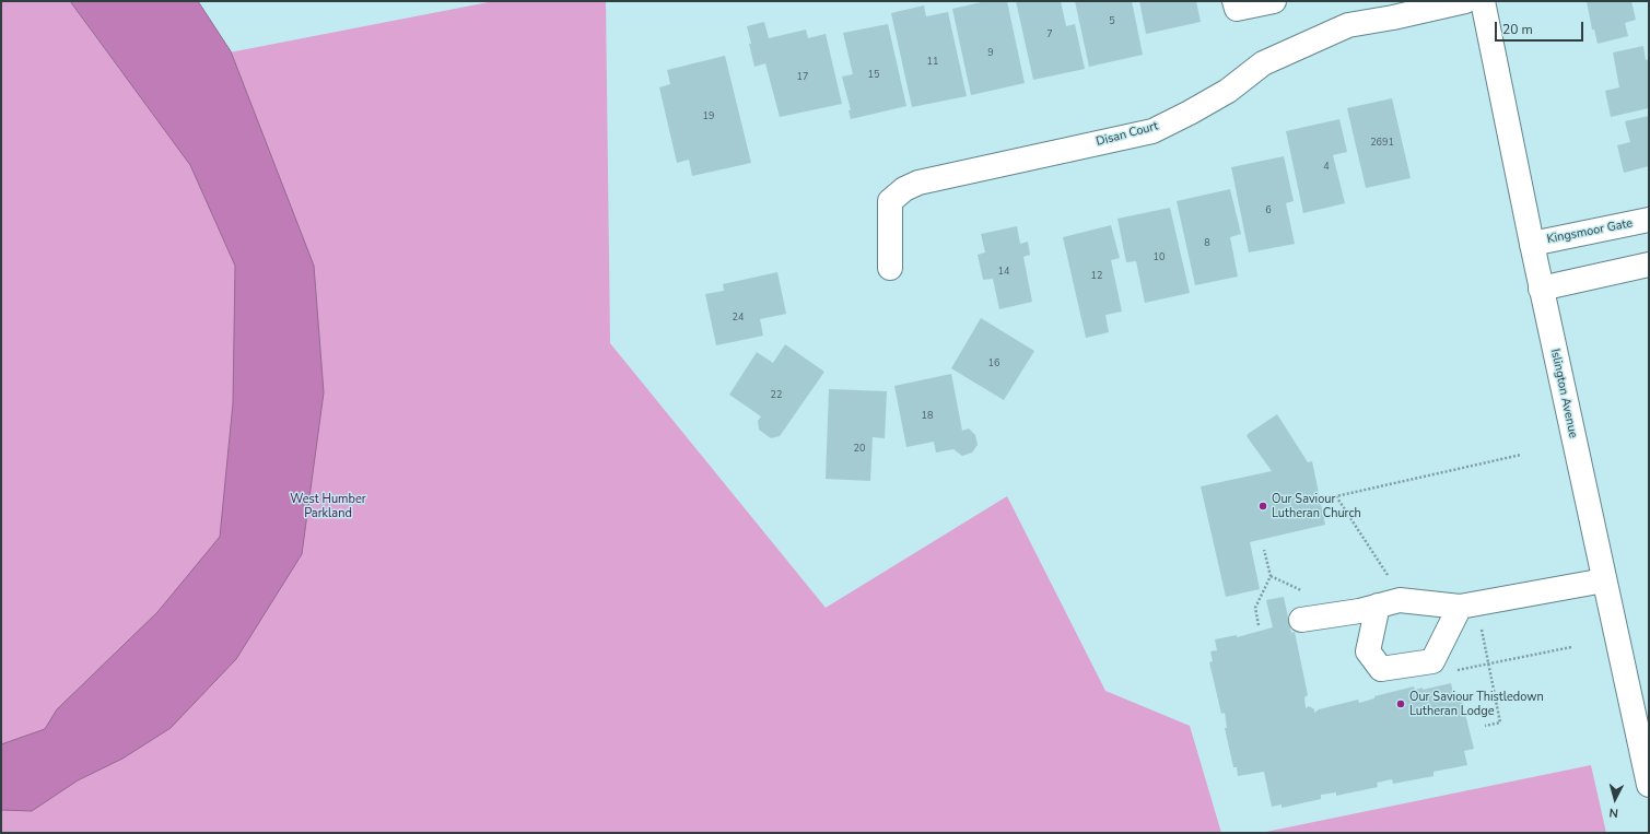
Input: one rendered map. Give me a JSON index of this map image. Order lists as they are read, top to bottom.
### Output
{
  "streets": {
    "street": ["Disan Court", "Kingsmoor Gate", "Islington Avenue"]
  },
  "crossings": [
    ["Kingsmoor Gate", "Islington Avenue"]
  ],
  "parks": ["West Humber Parkland"],
  "places": ["Our Saviour Lutheran Church", "Our Saviour Thistledown Lutheran Lodge"],
  "house_numbers": [
    "5",
    "7",
    "9",
    "11",
    "15",
    "17",
    "19",
    "2691",
    "4",
    "6",
    "8",
    "10",
    "14",
    "12",
    "24",
    "16",
    "22",
    "18",
    "20"
  ],
  "scale_bar": "20 m",
  "north": "bottom"
}
